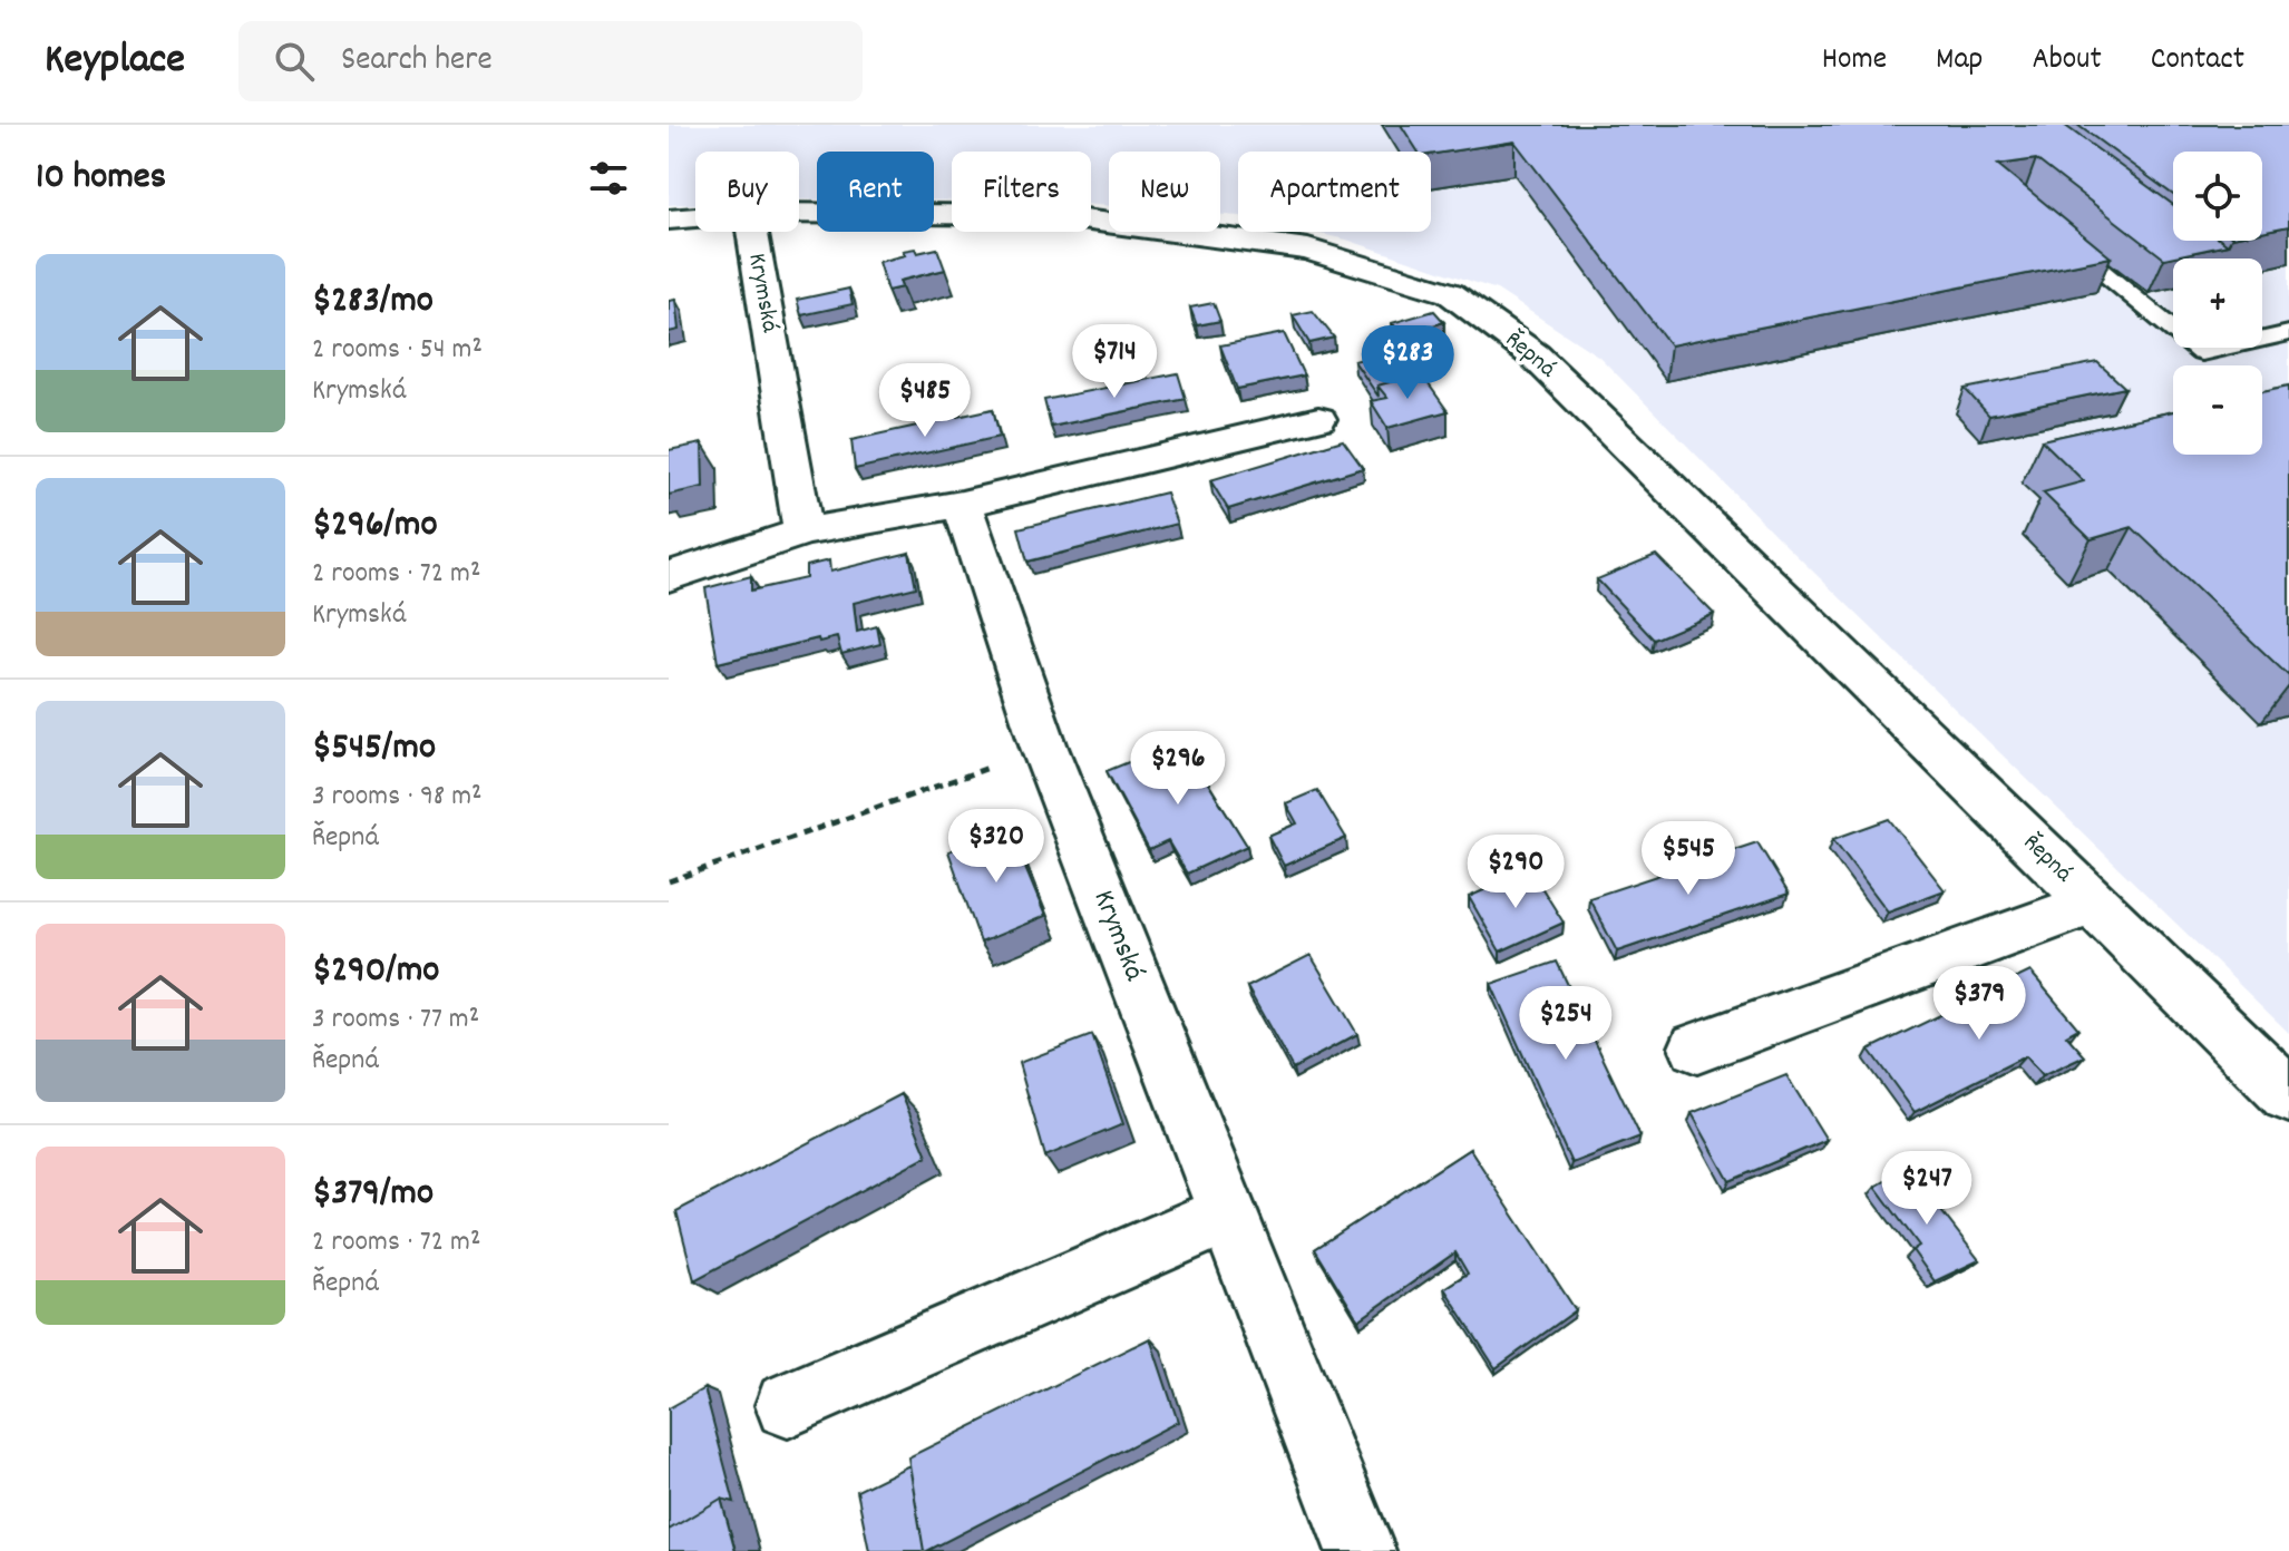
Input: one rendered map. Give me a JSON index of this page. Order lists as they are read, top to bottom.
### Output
{
  "streets": {
    "street": ["Krymská", "Řepná"]
  },
  "page": {
    "header": "Keyplace",
    "search": "Search here",
    "nav": [
      "Home",
      "Map",
      "About",
      "Contact"
    ],
    "heading": "10 homes",
    "map_buttons": ["+", "−"],
    "chip": [
      "Buy",
      "Rent",
      "Filters",
      "New",
      "Apartment"
    ],
    "list": [
      {
        "name": "$283/mo",
        "note": "2 rooms · 54 m² · Krymská"
      },
      {
        "name": "$296/mo",
        "note": "2 rooms · 72 m² · Krymská"
      },
      {
        "name": "$545/mo",
        "note": "3 rooms · 98 m² · Řepná"
      },
      {
        "name": "$290/mo",
        "note": "3 rooms · 77 m² · Řepná"
      },
      {
        "name": "$379/mo",
        "note": "2 rooms · 72 m² · Řepná"
      }
    ],
    "price": [
      "$714",
      "$283",
      "$485",
      "$296",
      "$320",
      "$545",
      "$290",
      "$379",
      "$254",
      "$247"
    ]
  }
}
